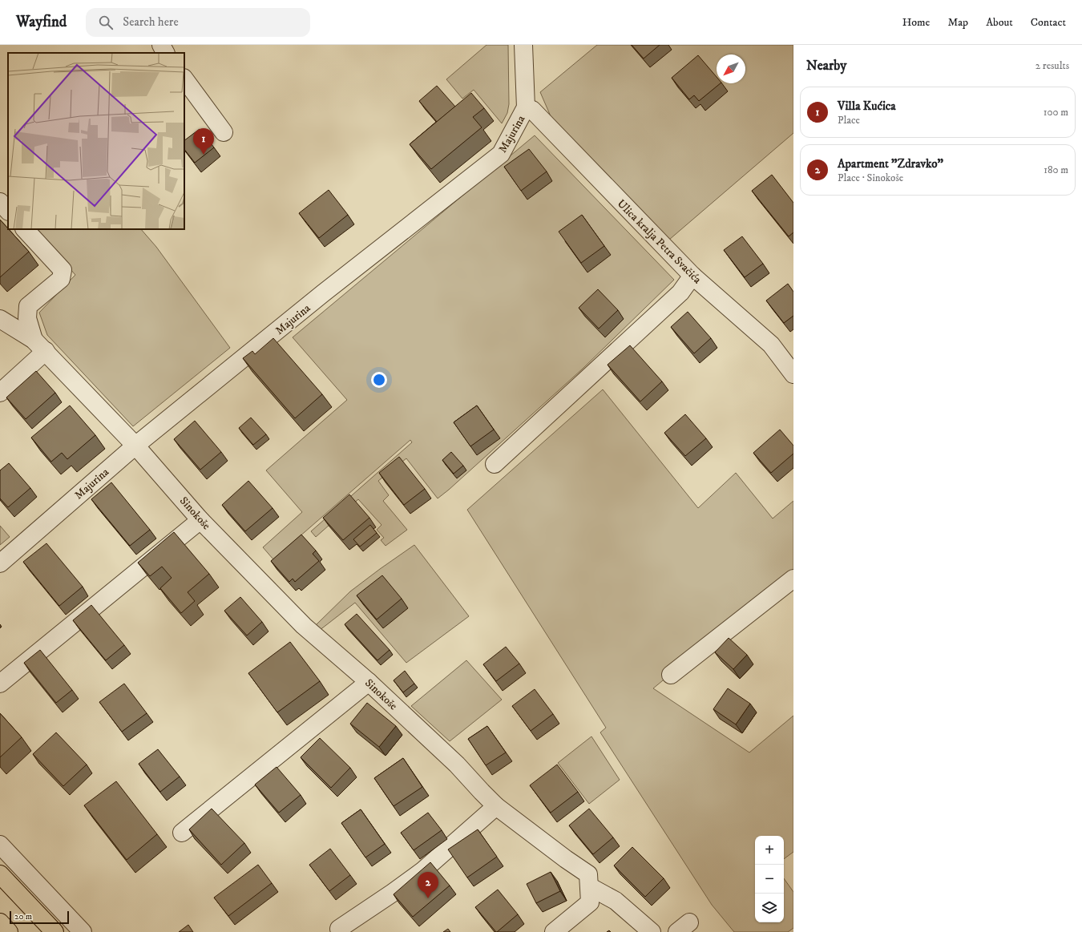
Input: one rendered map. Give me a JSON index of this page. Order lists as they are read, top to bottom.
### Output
{
  "streets": {
    "street": ["Majurina", "Ulica kralja Petra Svačića", "Sinokoše"]
  },
  "crossings": [
    ["Majurina", "Ulica kralja Petra Svačića"],
    ["Majurina", "Sinokoše"]
  ],
  "scale_bar": "20 m",
  "north": "bottom left",
  "page": {
    "header": "Wayfind",
    "search": "Search here",
    "nav": [
      "Home",
      "Map",
      "About",
      "Contact"
    ],
    "heading": ["Nearby", "2 results"],
    "list": [
      {
        "mark": "1",
        "name": "Villa Kućica",
        "note": "Place",
        "value": "100 m"
      },
      {
        "mark": "2",
        "name": "Apartment \"Zdravko\"",
        "note": "Place · Sinokoše",
        "value": "180 m"
      }
    ],
    "pins": ["1", "2"],
    "map_buttons": ["+", "−"],
    "scale": "20 m"
  }
}
